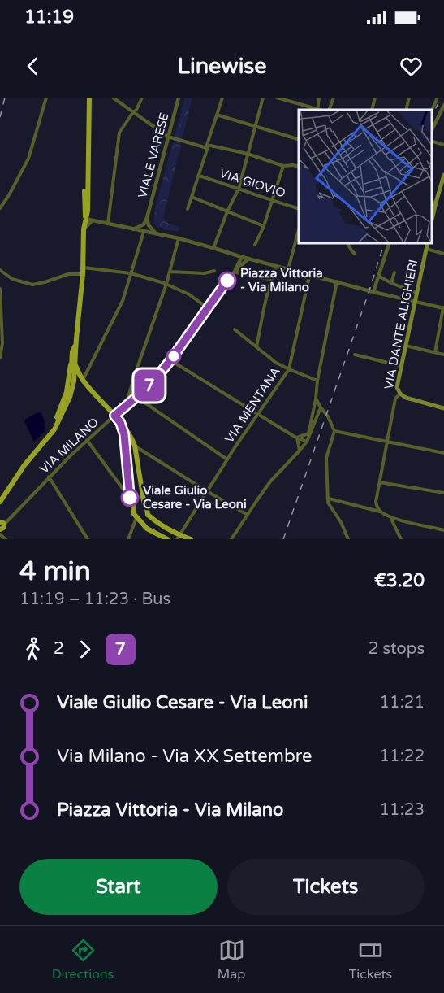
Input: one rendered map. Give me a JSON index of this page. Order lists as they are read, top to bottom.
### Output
{
  "streets": {
    "main road": ["VIA DANTE ALIGHIERI"],
    "street": [
      "VIALE VARESE",
      "VIA GIOVIO",
      "VIA MENTANA",
      "VIA MILANO"
    ]
  },
  "places": ["Piazza Vittoria - Via Milano", "Viale Giulio Cesare - Via Leoni"],
  "lines": ["bus line 7"],
  "page": {
    "status": "11:19",
    "header": "Linewise",
    "on_map": "7",
    "heading": ["4 min", "11:19 – 11:23 · Bus", "€3.20"],
    "legs": ["2", "7", "2 stops"],
    "list": [
      {
        "name": "Viale Giulio Cesare - Via Leoni",
        "value": "11:21"
      },
      {
        "name": "Via Milano - Via XX Settembre",
        "value": "11:22"
      },
      {
        "name": "Piazza Vittoria - Via Milano",
        "value": "11:23"
      }
    ],
    "buttons": ["Start", "Tickets"],
    "tabs": ["Directions", "Map", "Tickets"]
  }
}
